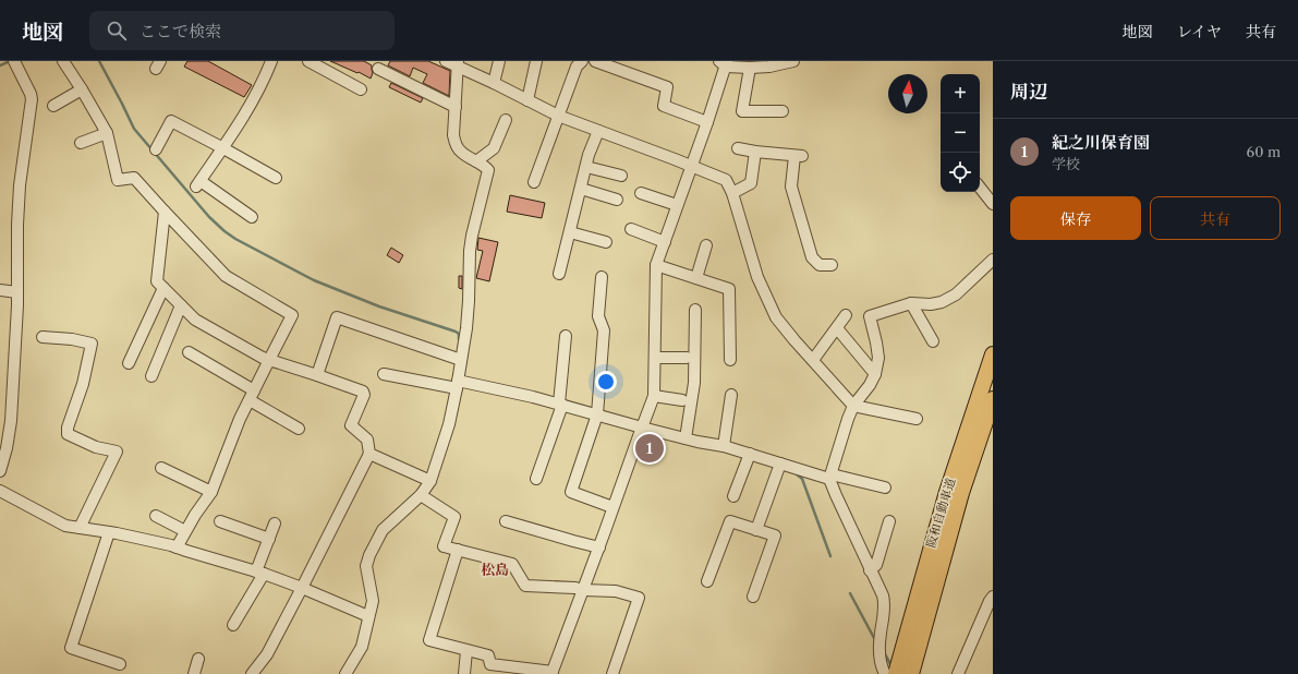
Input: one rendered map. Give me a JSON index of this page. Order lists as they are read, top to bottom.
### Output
{
  "streets": {
    "highway": ["阪和自動車道"]
  },
  "districts": ["松島"],
  "north": "top",
  "page": {
    "header": "地図",
    "search": "ここで検索",
    "nav": ["地図", "レイヤ", "共有"],
    "heading": "周辺",
    "map_buttons": ["+", "−"],
    "list": [
      {
        "mark": "1",
        "name": "紀之川保育園",
        "note": "学校",
        "value": "60 m"
      }
    ],
    "buttons": ["保存", "共有"],
    "pins": "1"
  }
}
